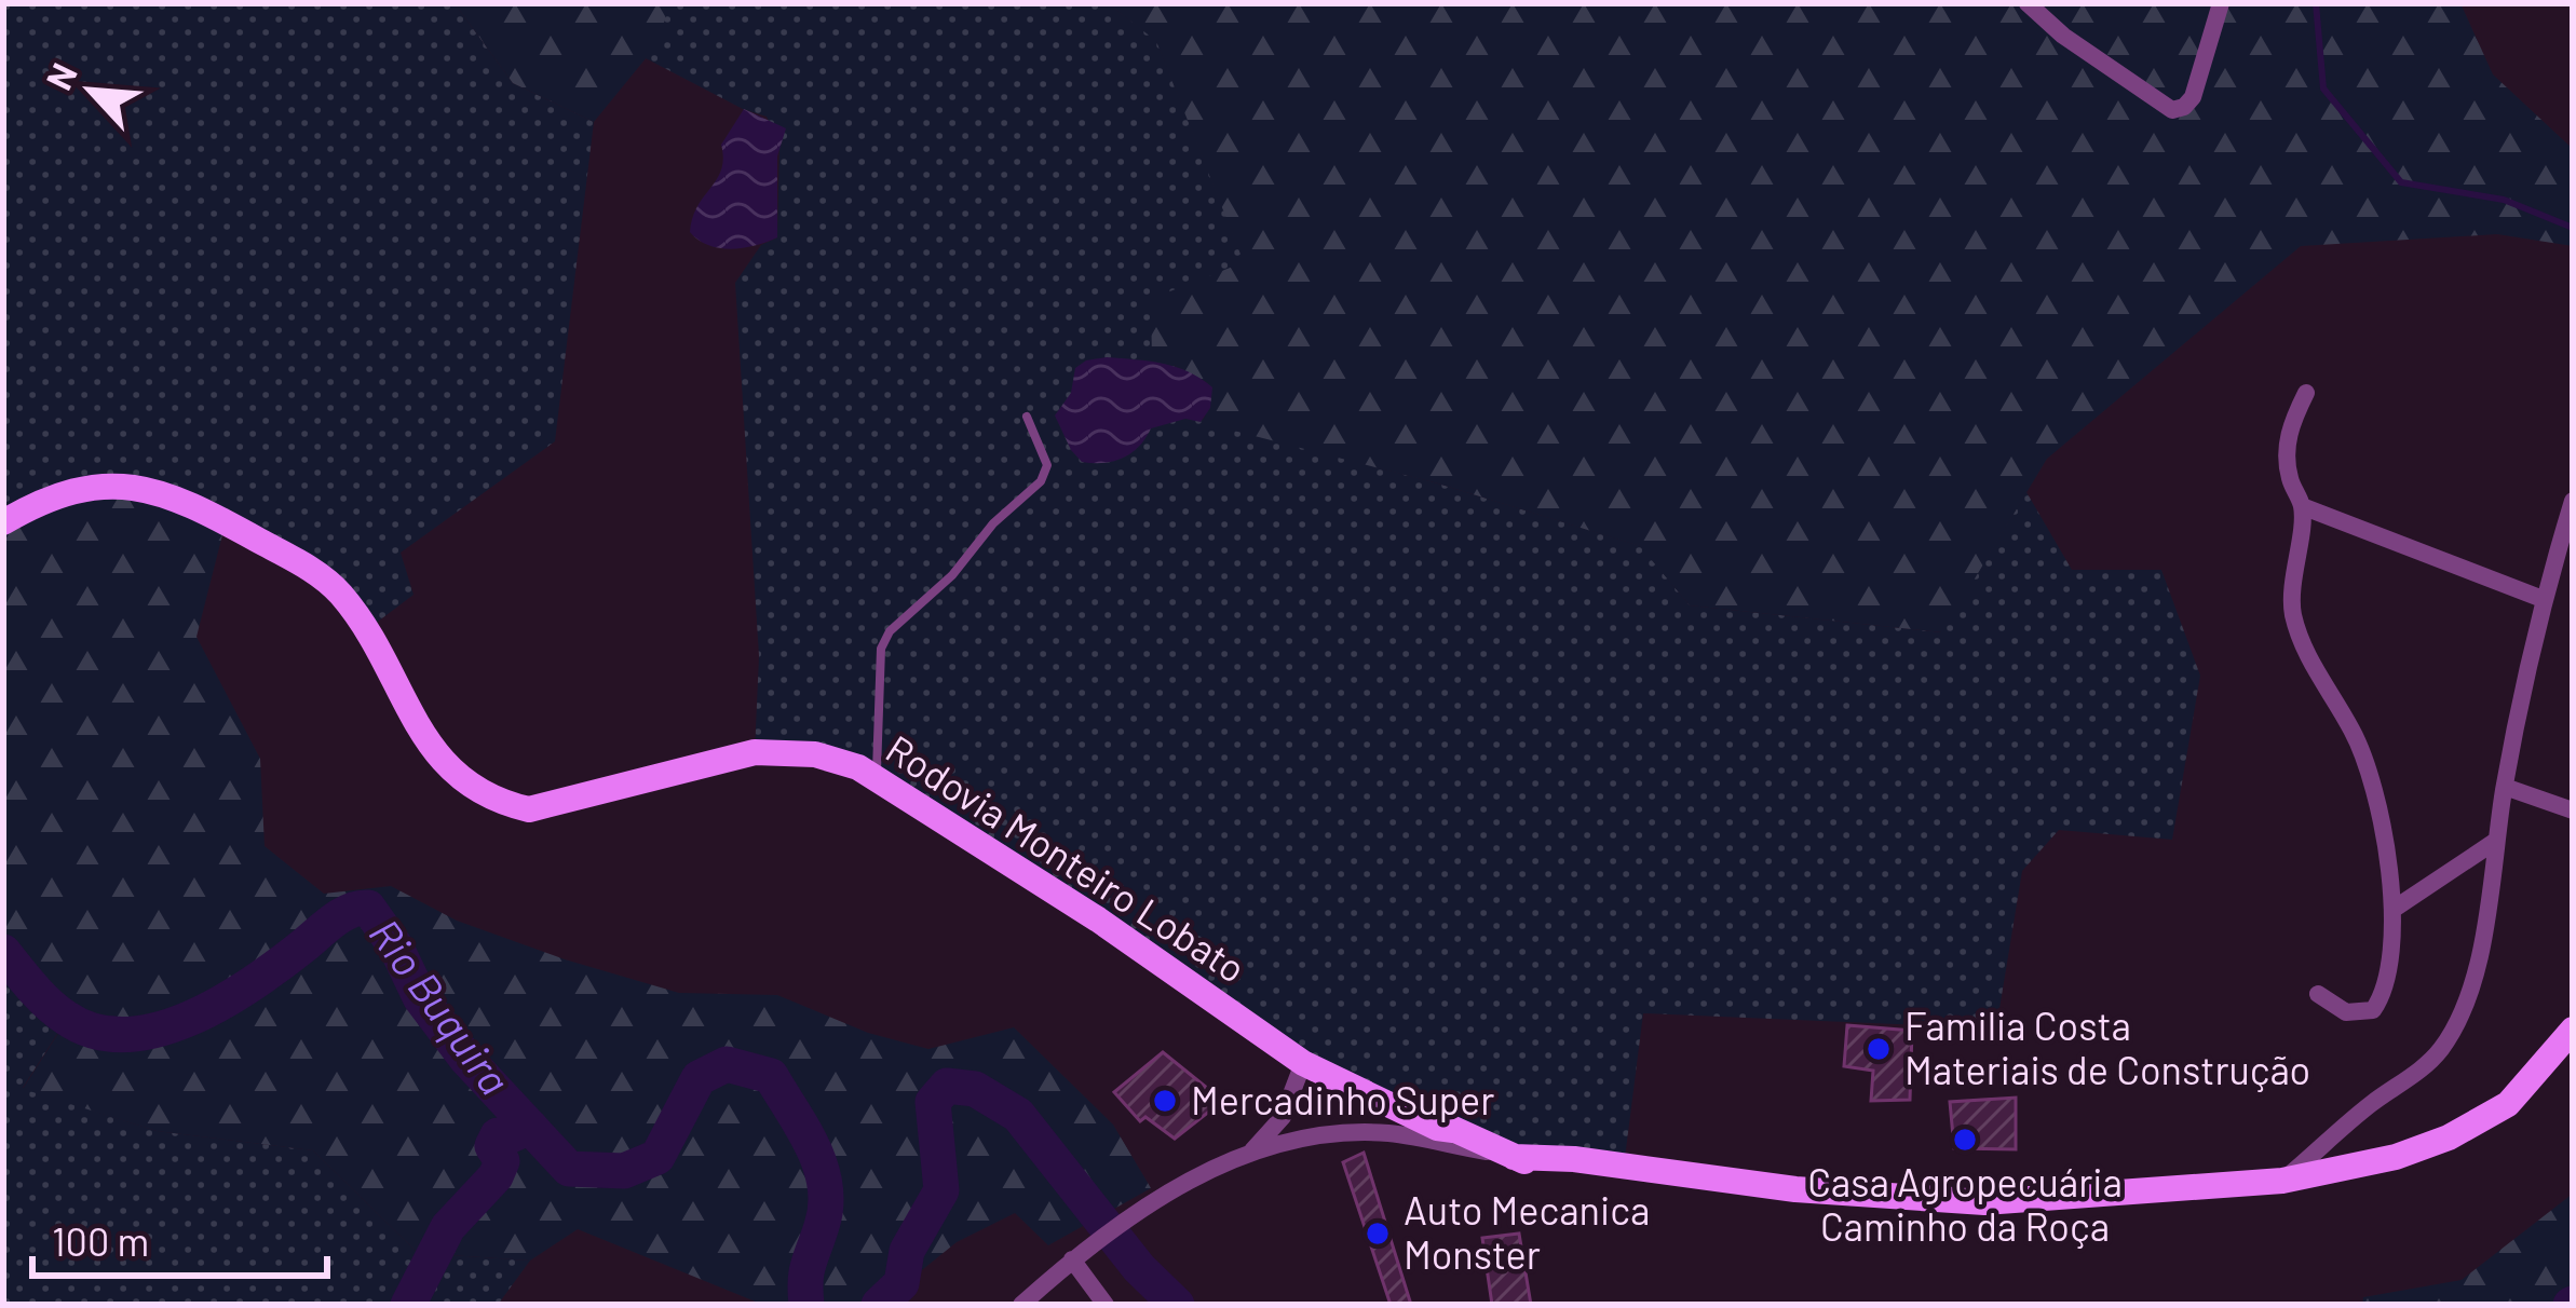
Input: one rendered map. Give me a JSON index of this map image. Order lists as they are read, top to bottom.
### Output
{
  "streets": {
    "main road": ["Rodovia Monteiro Lobato"]
  },
  "water": ["Rio Buquira"],
  "places": [
    "Familia Costa Materiais de Construção",
    "Mercadinho Super",
    "Casa Agropecuária Caminho da Roça",
    "Auto Mecanica Monster"
  ],
  "scale_bar": "100 m",
  "north": "top left"
}
